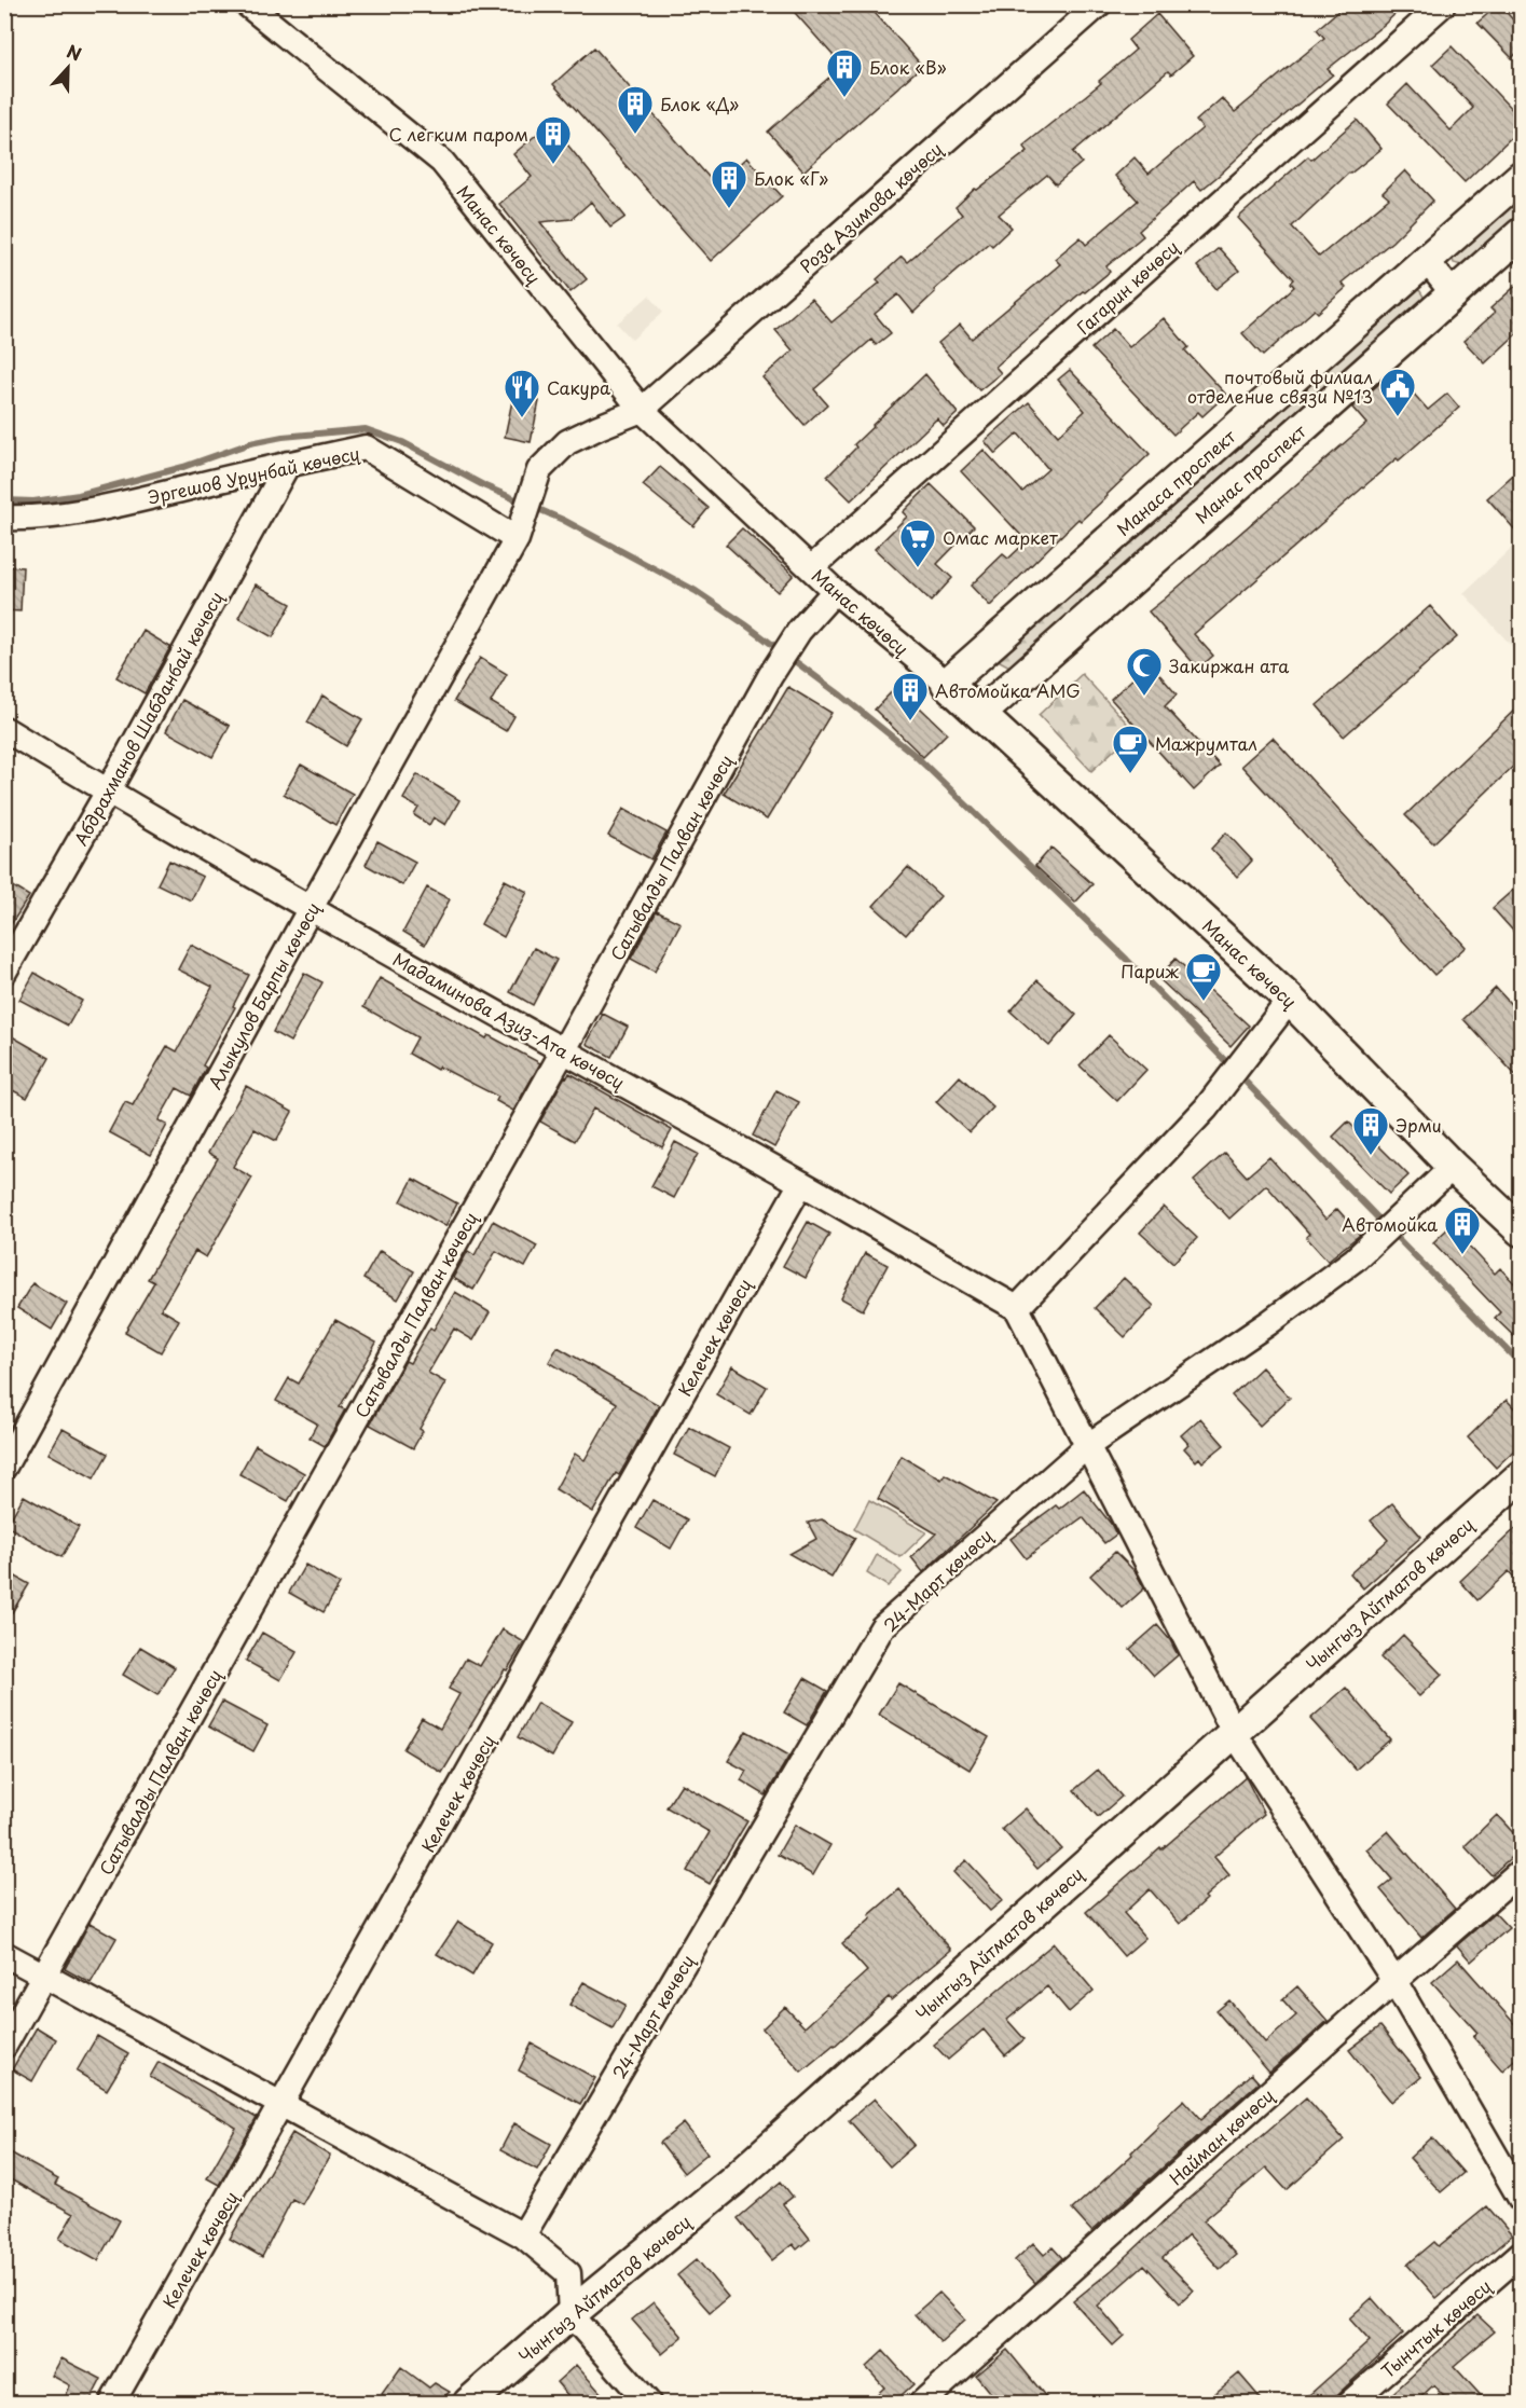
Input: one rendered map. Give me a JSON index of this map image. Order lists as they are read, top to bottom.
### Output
{
  "streets": {
    "main road": [
      "Манас көчөсү",
      "Манас проспект",
      "Манаса проспект",
      "Чынгыз Айтматов көчөсү"
    ],
    "street": [
      "Роза Азимова көчөсү",
      "Гагарин көчөсү",
      "Эргешов Урунбай көчөсү",
      "Абдрахманов Шабданбай көчөсү",
      "Сатывалды Палван көчөсү",
      "Алыкулов Барпы көчөсү",
      "Мадаминова Азиз-Ата көчөсү",
      "Келечек көчөсү",
      "24-Март көчөсү",
      "Найман көчөсү",
      "Тынчтык көчөсү"
    ]
  },
  "crossings": [
    ["Роза Азимова көчөсү", "Манас көчөсү"],
    ["Роза Азимова көчөсү", "Алыкулов Барпы көчөсү"],
    ["Манас көчөсү", "Гагарин көчөсү"],
    ["Манас көчөсү", "Манас проспект"],
    ["Манас көчөсү", "Манаса проспект"],
    ["Манас көчөсү", "Сатывалды Палван көчөсү"],
    ["Манас көчөсү", "24-Март көчөсү"],
    ["Эргешов Урунбай көчөсү", "Абдрахманов Шабданбай көчөсү"],
    ["Эргешов Урунбай көчөсү", "Алыкулов Барпы көчөсү"],
    ["Абдрахманов Шабданбай көчөсү", "Мадаминова Азиз-Ата көчөсү"],
    ["Сатывалды Палван көчөсү", "Мадаминова Азиз-Ата көчөсү"],
    ["Алыкулов Барпы көчөсү", "Мадаминова Азиз-Ата көчөсү"],
    ["Мадаминова Азиз-Ата көчөсү", "Келечек көчөсү"]
  ],
  "places": {
    "building": [
      "Блок «В»",
      "Блок «Д»",
      "С легким паром",
      "Блок «Г»",
      "Автомойка AMG",
      "Эрми",
      "Автомойка"
    ],
    "public building": ["почтовый филиал отделение связи №13"],
    "restaurant": ["Сакура"],
    "supermarket": ["Омас маркет"],
    "mosque": ["Закиржан ата"],
    "cafe": ["Мажрумтал", "Париж"]
  },
  "north": "top"
}
